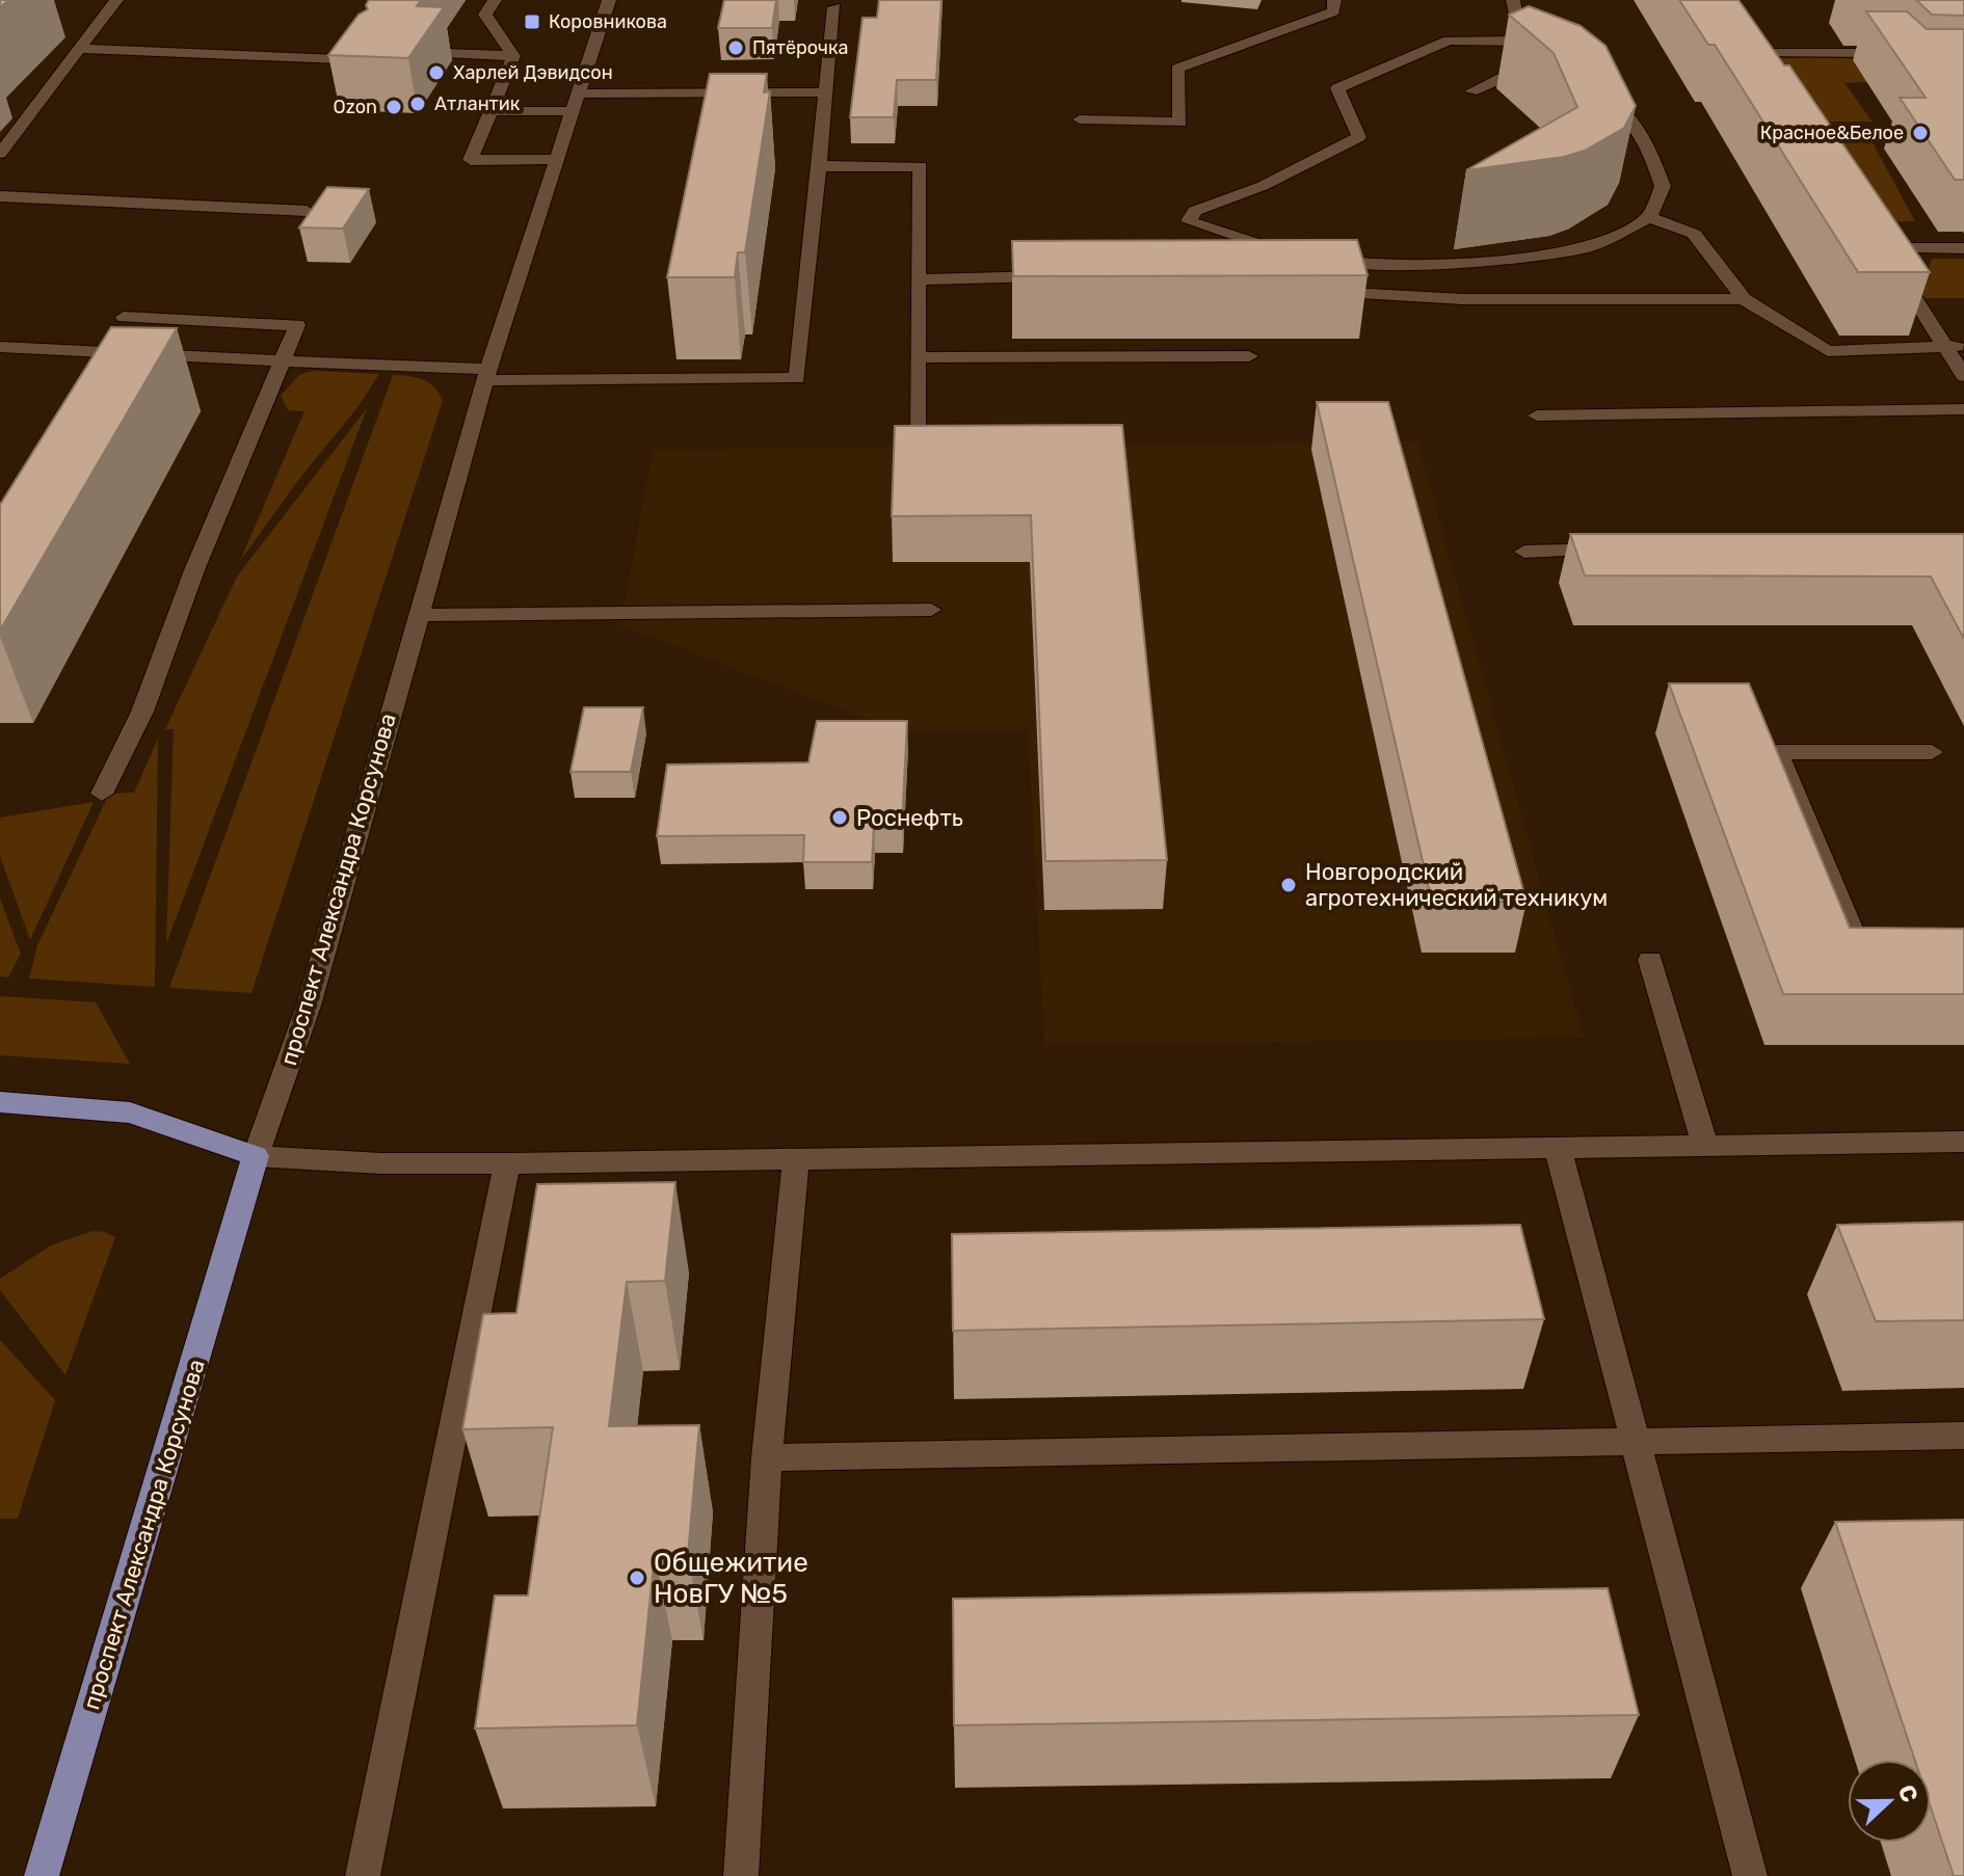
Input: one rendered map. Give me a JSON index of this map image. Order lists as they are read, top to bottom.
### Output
{
  "streets": {
    "main road": ["проспект Александра Корсунова"]
  },
  "places": {
    "transit": ["Коровникова"],
    "other": [
      "Пятёрочка",
      "Харлей Дэвидсон",
      "Атлантик",
      "Ozon",
      "Красное&Белое",
      "Роснефть",
      "Новгородский агротехнический техникум",
      "Общежитие НовГУ №5"
    ]
  },
  "north": "right"
}
